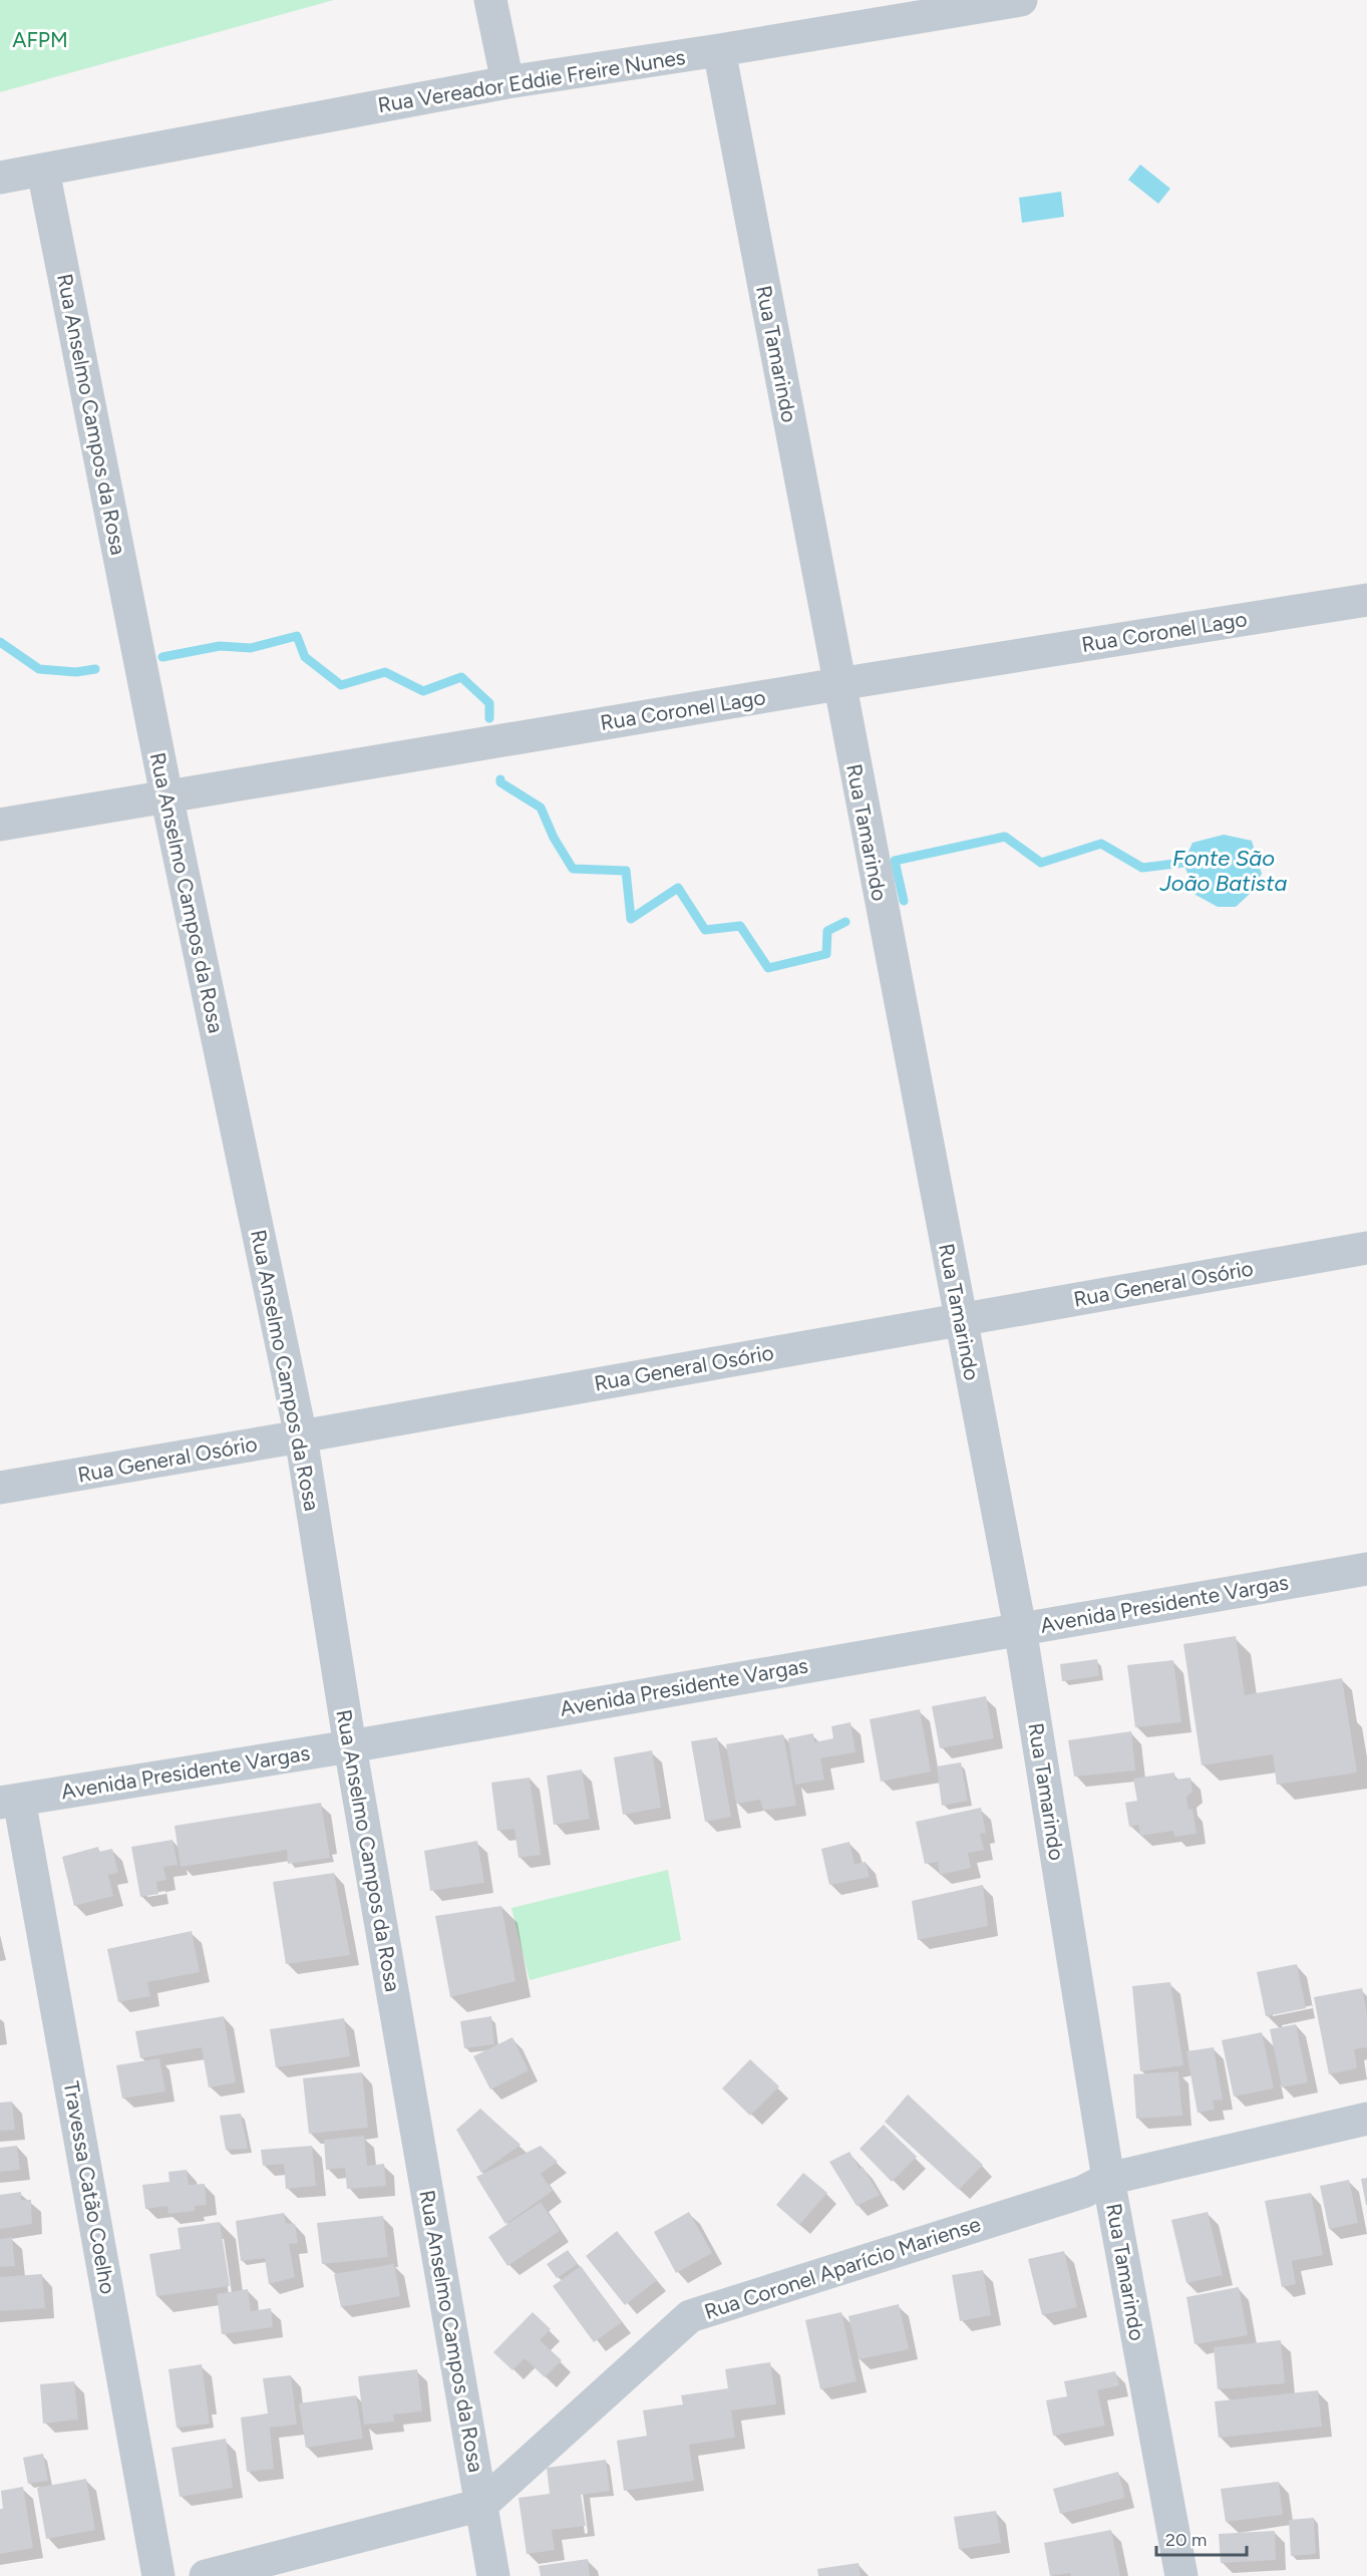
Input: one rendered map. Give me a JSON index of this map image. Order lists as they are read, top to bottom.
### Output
{
  "streets": {
    "street": [
      "Rua Vereador Eddie Freire Nunes",
      "Rua Tamarindo",
      "Rua Anselmo Campos da Rosa",
      "Rua Coronel Lago",
      "Rua General Osório",
      "Avenida Presidente Vargas",
      "Travessa Catão Coelho",
      "Rua Coronel Aparício Mariense"
    ]
  },
  "crossings": [
    ["Rua Vereador Eddie Freire Nunes", "Rua Tamarindo"],
    ["Rua Vereador Eddie Freire Nunes", "Rua Anselmo Campos da Rosa"],
    ["Rua Tamarindo", "Rua Coronel Lago"],
    ["Rua Tamarindo", "Rua General Osório"],
    ["Rua Tamarindo", "Avenida Presidente Vargas"],
    ["Rua Tamarindo", "Rua Coronel Aparício Mariense"],
    ["Rua Anselmo Campos da Rosa", "Rua Coronel Lago"],
    ["Rua Anselmo Campos da Rosa", "Rua General Osório"],
    ["Rua Anselmo Campos da Rosa", "Avenida Presidente Vargas"],
    ["Rua Anselmo Campos da Rosa", "Rua Coronel Aparício Mariense"],
    ["Avenida Presidente Vargas", "Travessa Catão Coelho"]
  ],
  "water": ["Fonte São João Batista"],
  "parks": ["AFPM"],
  "scale_bar": "20 m"
}
